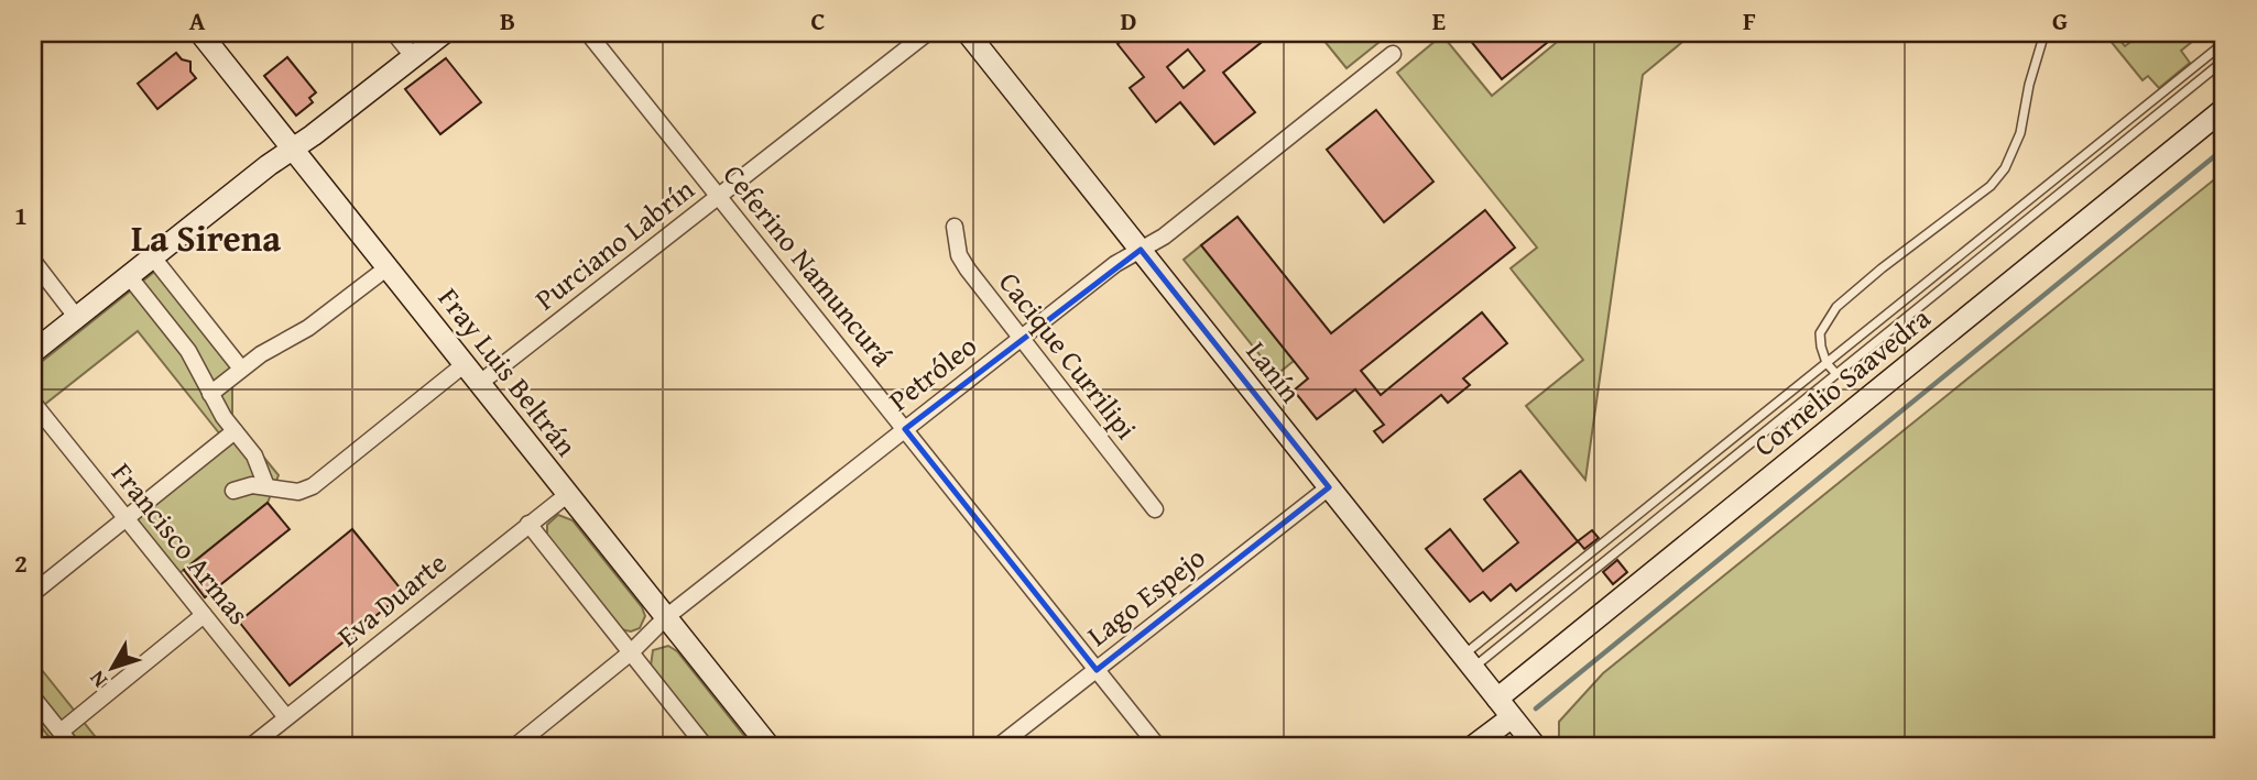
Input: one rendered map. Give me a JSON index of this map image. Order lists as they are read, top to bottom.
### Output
{
  "streets": {
    "main road": ["Fray Luis Beltrán", "Lanín", "Cornelio Saavedra"],
    "street": [
      "Purciano Labrín",
      "Ceferino Namuncurá",
      "Cacique Currilipi",
      "Petróleo",
      "Francisco Armas",
      "Lago Espejo",
      "Eva Duarte"
    ]
  },
  "crossings": [
    ["Purciano Labrín", "Ceferino Namuncurá"],
    ["Purciano Labrín", "Fray Luis Beltrán"],
    ["Ceferino Namuncurá", "Petróleo"],
    ["Ceferino Namuncurá", "Lago Espejo"],
    ["Cacique Currilipi", "Petróleo"],
    ["Fray Luis Beltrán", "Petróleo"],
    ["Fray Luis Beltrán", "Eva Duarte"],
    ["Lanín", "Petróleo"],
    ["Lanín", "Cornelio Saavedra"],
    ["Lanín", "Lago Espejo"],
    ["Francisco Armas", "Eva Duarte"]
  ],
  "districts": ["La Sirena"],
  "north": "bottom left",
  "grid": {
    "columns": [
      "A",
      "B",
      "C",
      "D",
      "E",
      "F",
      "G"
    ],
    "rows": ["1", "2"]
  }
}
